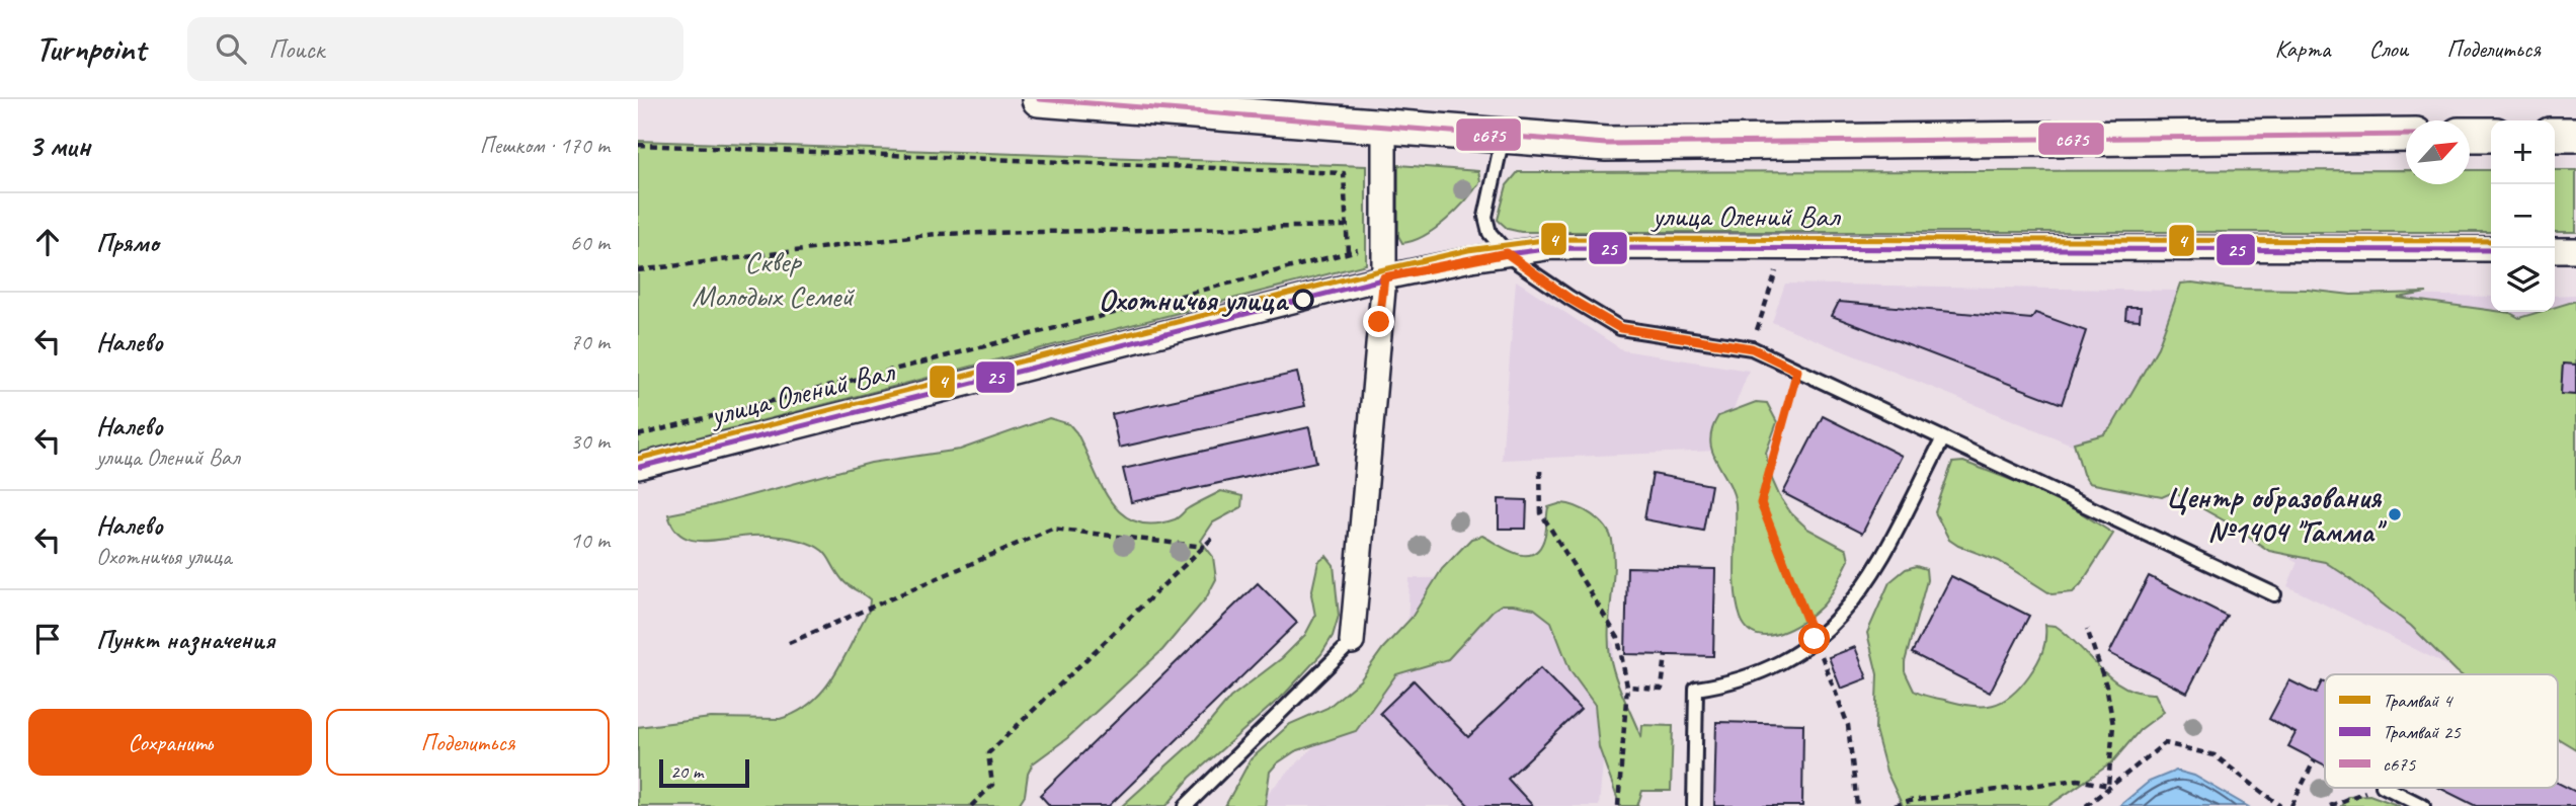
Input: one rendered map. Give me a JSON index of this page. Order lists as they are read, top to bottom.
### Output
{
  "streets": {
    "street": ["улица Олений Вал"]
  },
  "parks": ["Сквер Молодых Семей"],
  "places": ["Охотничья улица", "Центр образования №1404 \"Гамма\""],
  "lines": ["transit line с675", "tram line 4", "tram line 25"],
  "legend": ["Трамвай 4", "Трамвай 25", "с675"],
  "scale_bar": "20 m",
  "north": "top right",
  "page": {
    "header": "Turnpoint",
    "search": "Поиск",
    "nav": ["Карта", "Слои", "Поделиться"],
    "heading": ["3 мин", "Пешком · 170 m"],
    "map_buttons": ["+", "−"],
    "list": [
      ["Прямо", "60 m"],
      ["Налево", "70 m"],
      ["Налево", "улица Олений Вал", "30 m"],
      ["Налево", "Охотничья улица", "10 m"],
      "Пункт назначения"
    ],
    "buttons": ["Сохранить", "Поделиться"],
    "scale": "20 m"
  }
}
